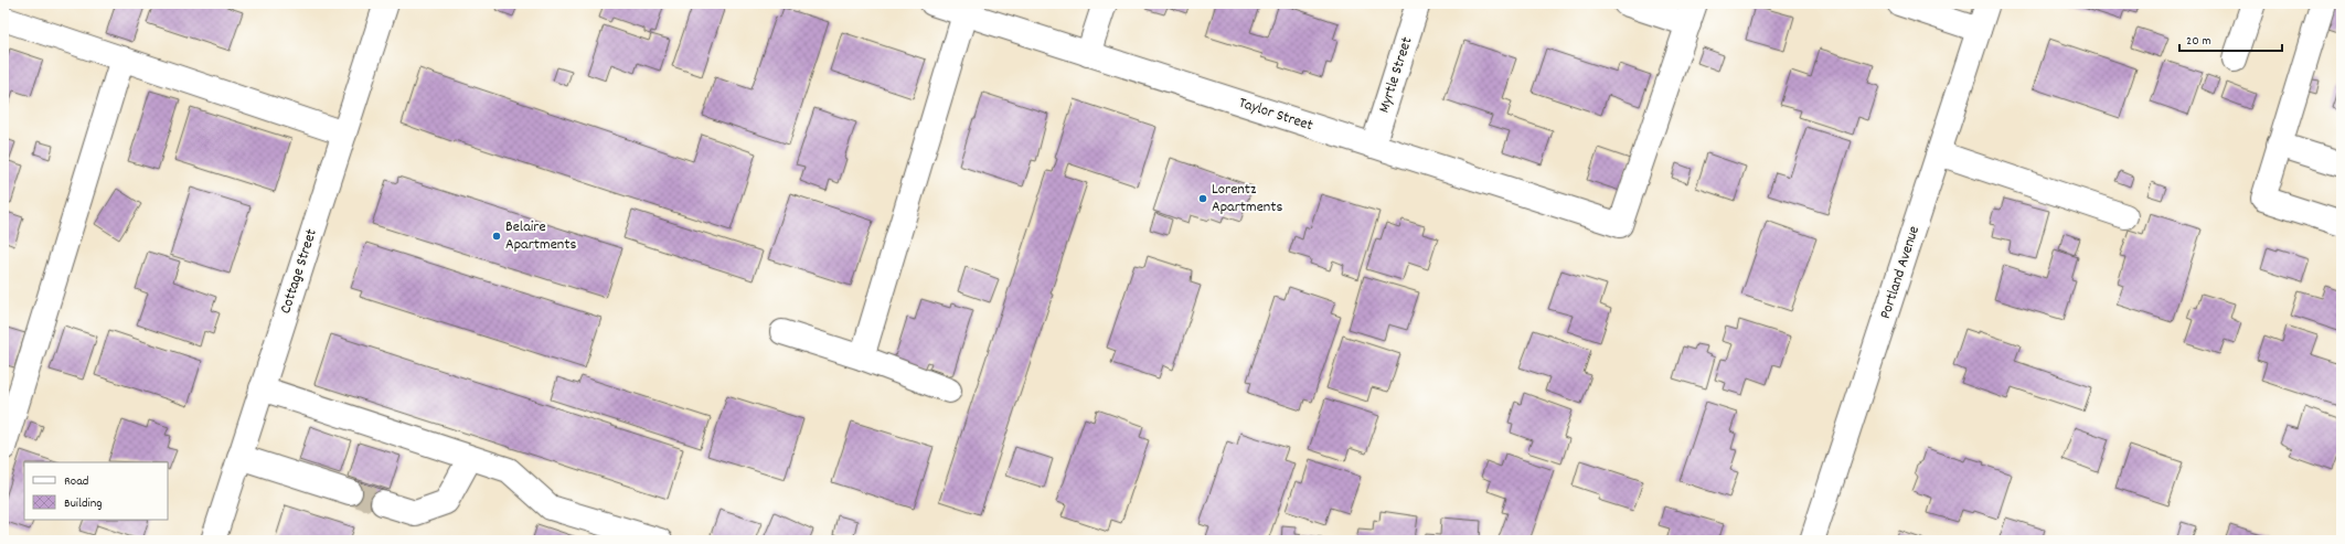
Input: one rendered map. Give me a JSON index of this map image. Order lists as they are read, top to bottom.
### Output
{
  "streets": {
    "street": [
      "Myrtle Street",
      "Taylor Street",
      "Cottage Street",
      "Portland Avenue"
    ]
  },
  "crossings": [
    ["Myrtle Street", "Taylor Street"]
  ],
  "places": ["Lorentz Apartments", "Belaire Apartments"],
  "legend": ["Road", "Building"],
  "scale_bar": "20 m"
}
